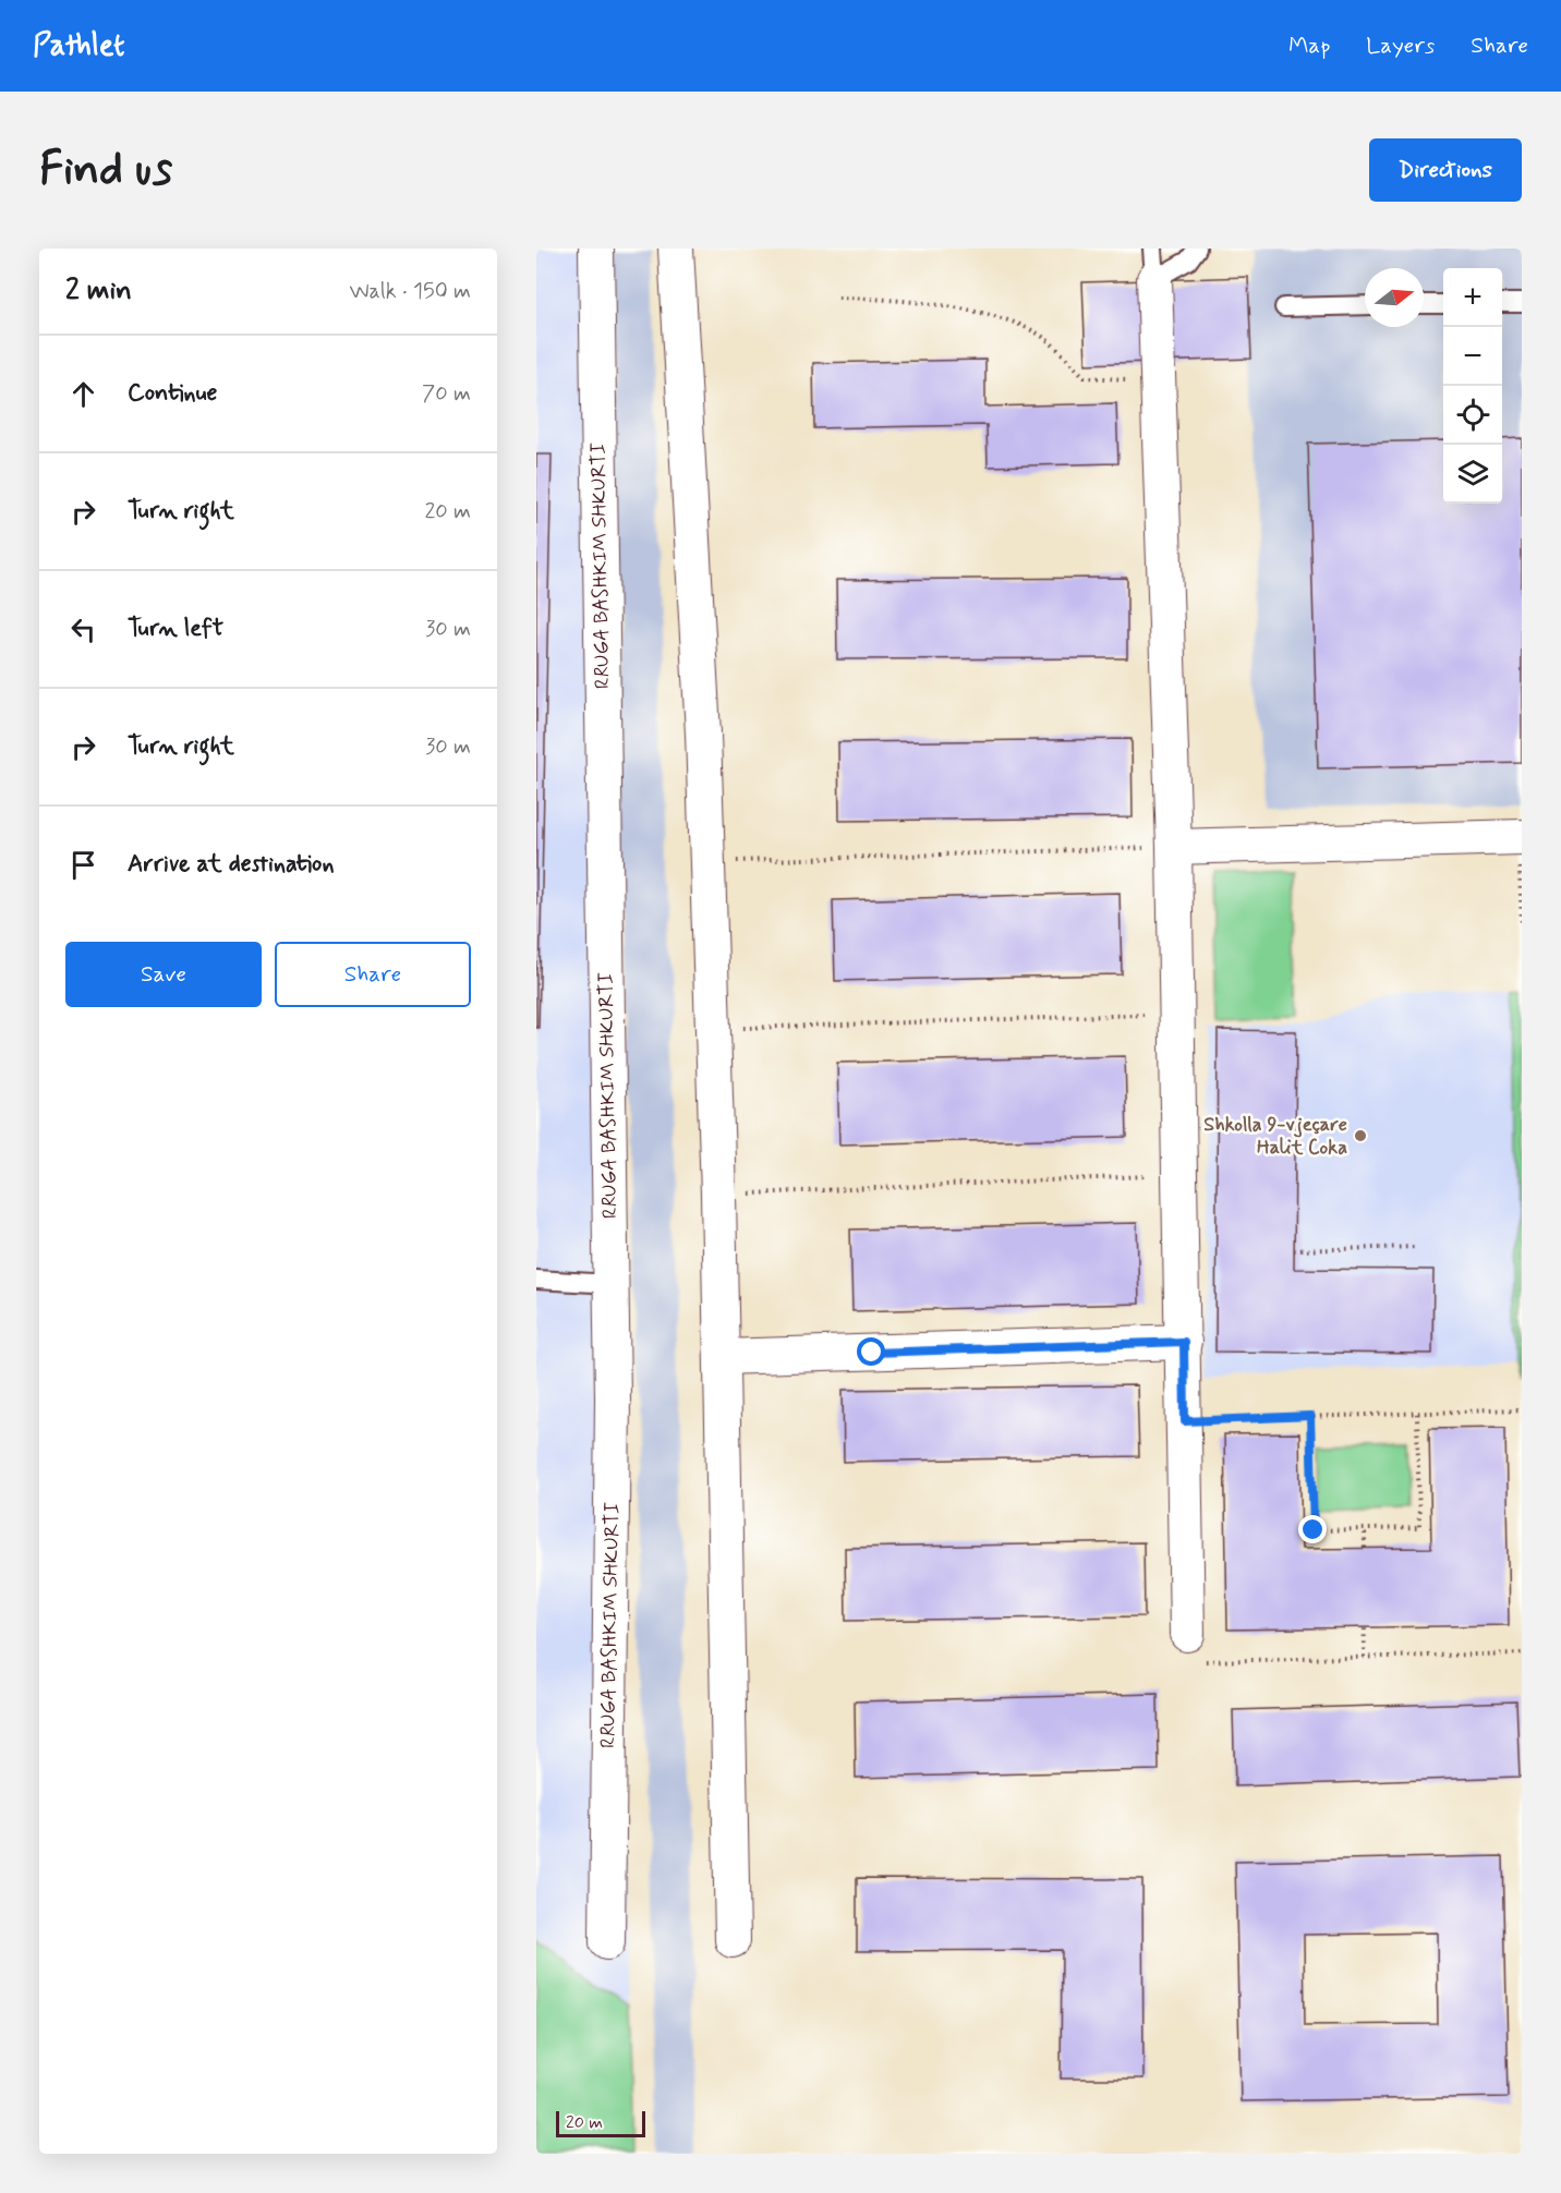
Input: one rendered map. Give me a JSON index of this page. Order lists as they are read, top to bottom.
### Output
{
  "streets": {
    "street": ["RRUGA BASHKIM SHKURTI"]
  },
  "places": ["Shkolla 9-vjeçare Halit Coka"],
  "scale_bar": "20 m",
  "north": "right",
  "page": {
    "header": "Pathlet",
    "nav": ["Map", "Layers", "Share"],
    "buttons": [
      "Directions",
      ["Save", "Share"]
    ],
    "title": "Find us",
    "heading": ["2 min", "Walk · 150 m"],
    "map_buttons": ["+", "−"],
    "list": [
      ["Continue", "70 m"],
      ["Turn right", "20 m"],
      ["Turn left", "30 m"],
      ["Turn right", "30 m"],
      "Arrive at destination"
    ],
    "scale": "20 m"
  }
}
